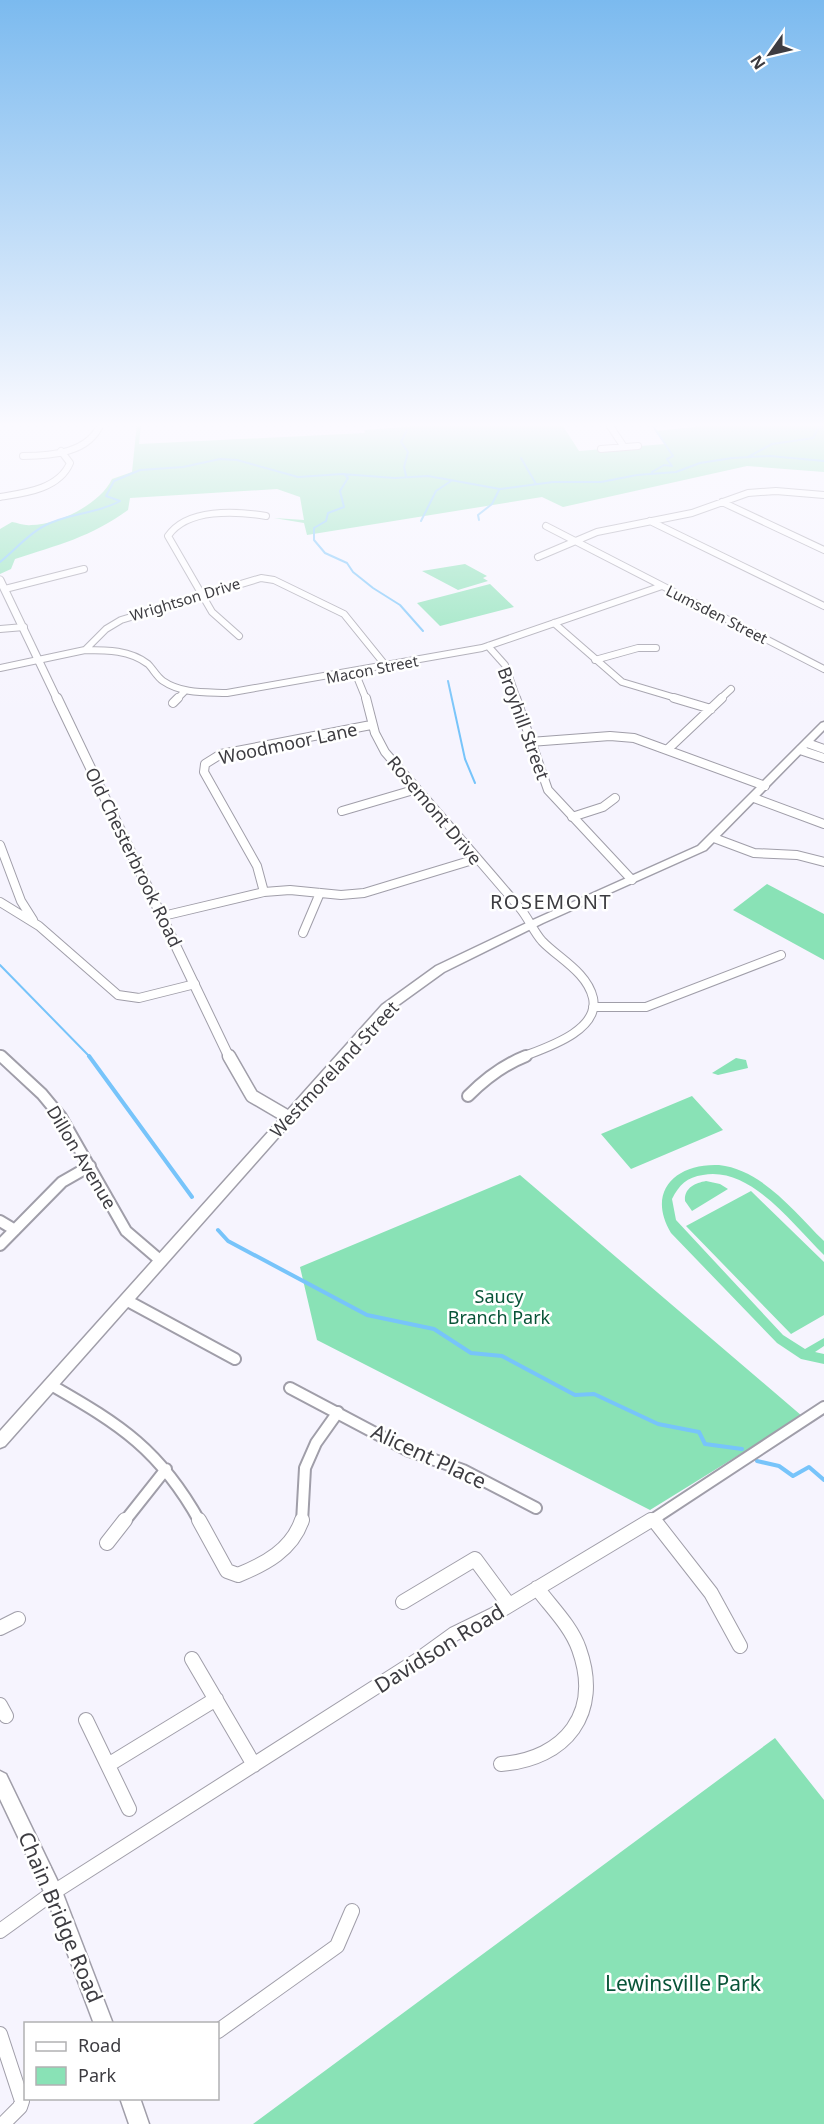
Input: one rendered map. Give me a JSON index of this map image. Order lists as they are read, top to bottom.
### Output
{
  "streets": {
    "main road": ["Westmoreland Street", "Chain Bridge Road"],
    "street": [
      "Wrightson Drive",
      "Lumsden Street",
      "Macon Street",
      "Broyhill Street",
      "Woodmoor Lane",
      "Rosemont Drive",
      "Old Chesterbrook Road",
      "Dillon Avenue",
      "Alicent Place",
      "Davidson Road"
    ]
  },
  "crossings": [
    ["Wrightson Drive", "Macon Street"],
    ["Lumsden Street", "Macon Street"],
    ["Macon Street", "Broyhill Street"],
    ["Macon Street", "Rosemont Drive"],
    ["Broyhill Street", "Westmoreland Street"],
    ["Woodmoor Lane", "Rosemont Drive"],
    ["Rosemont Drive", "Westmoreland Street"],
    ["Old Chesterbrook Road", "Westmoreland Street"],
    ["Westmoreland Street", "Dillon Avenue"],
    ["Davidson Road", "Chain Bridge Road"]
  ],
  "districts": ["ROSEMONT"],
  "parks": ["Saucy Branch Park", "Lewinsville Park"],
  "legend": ["Road", "Park"],
  "north": "bottom left"
}
